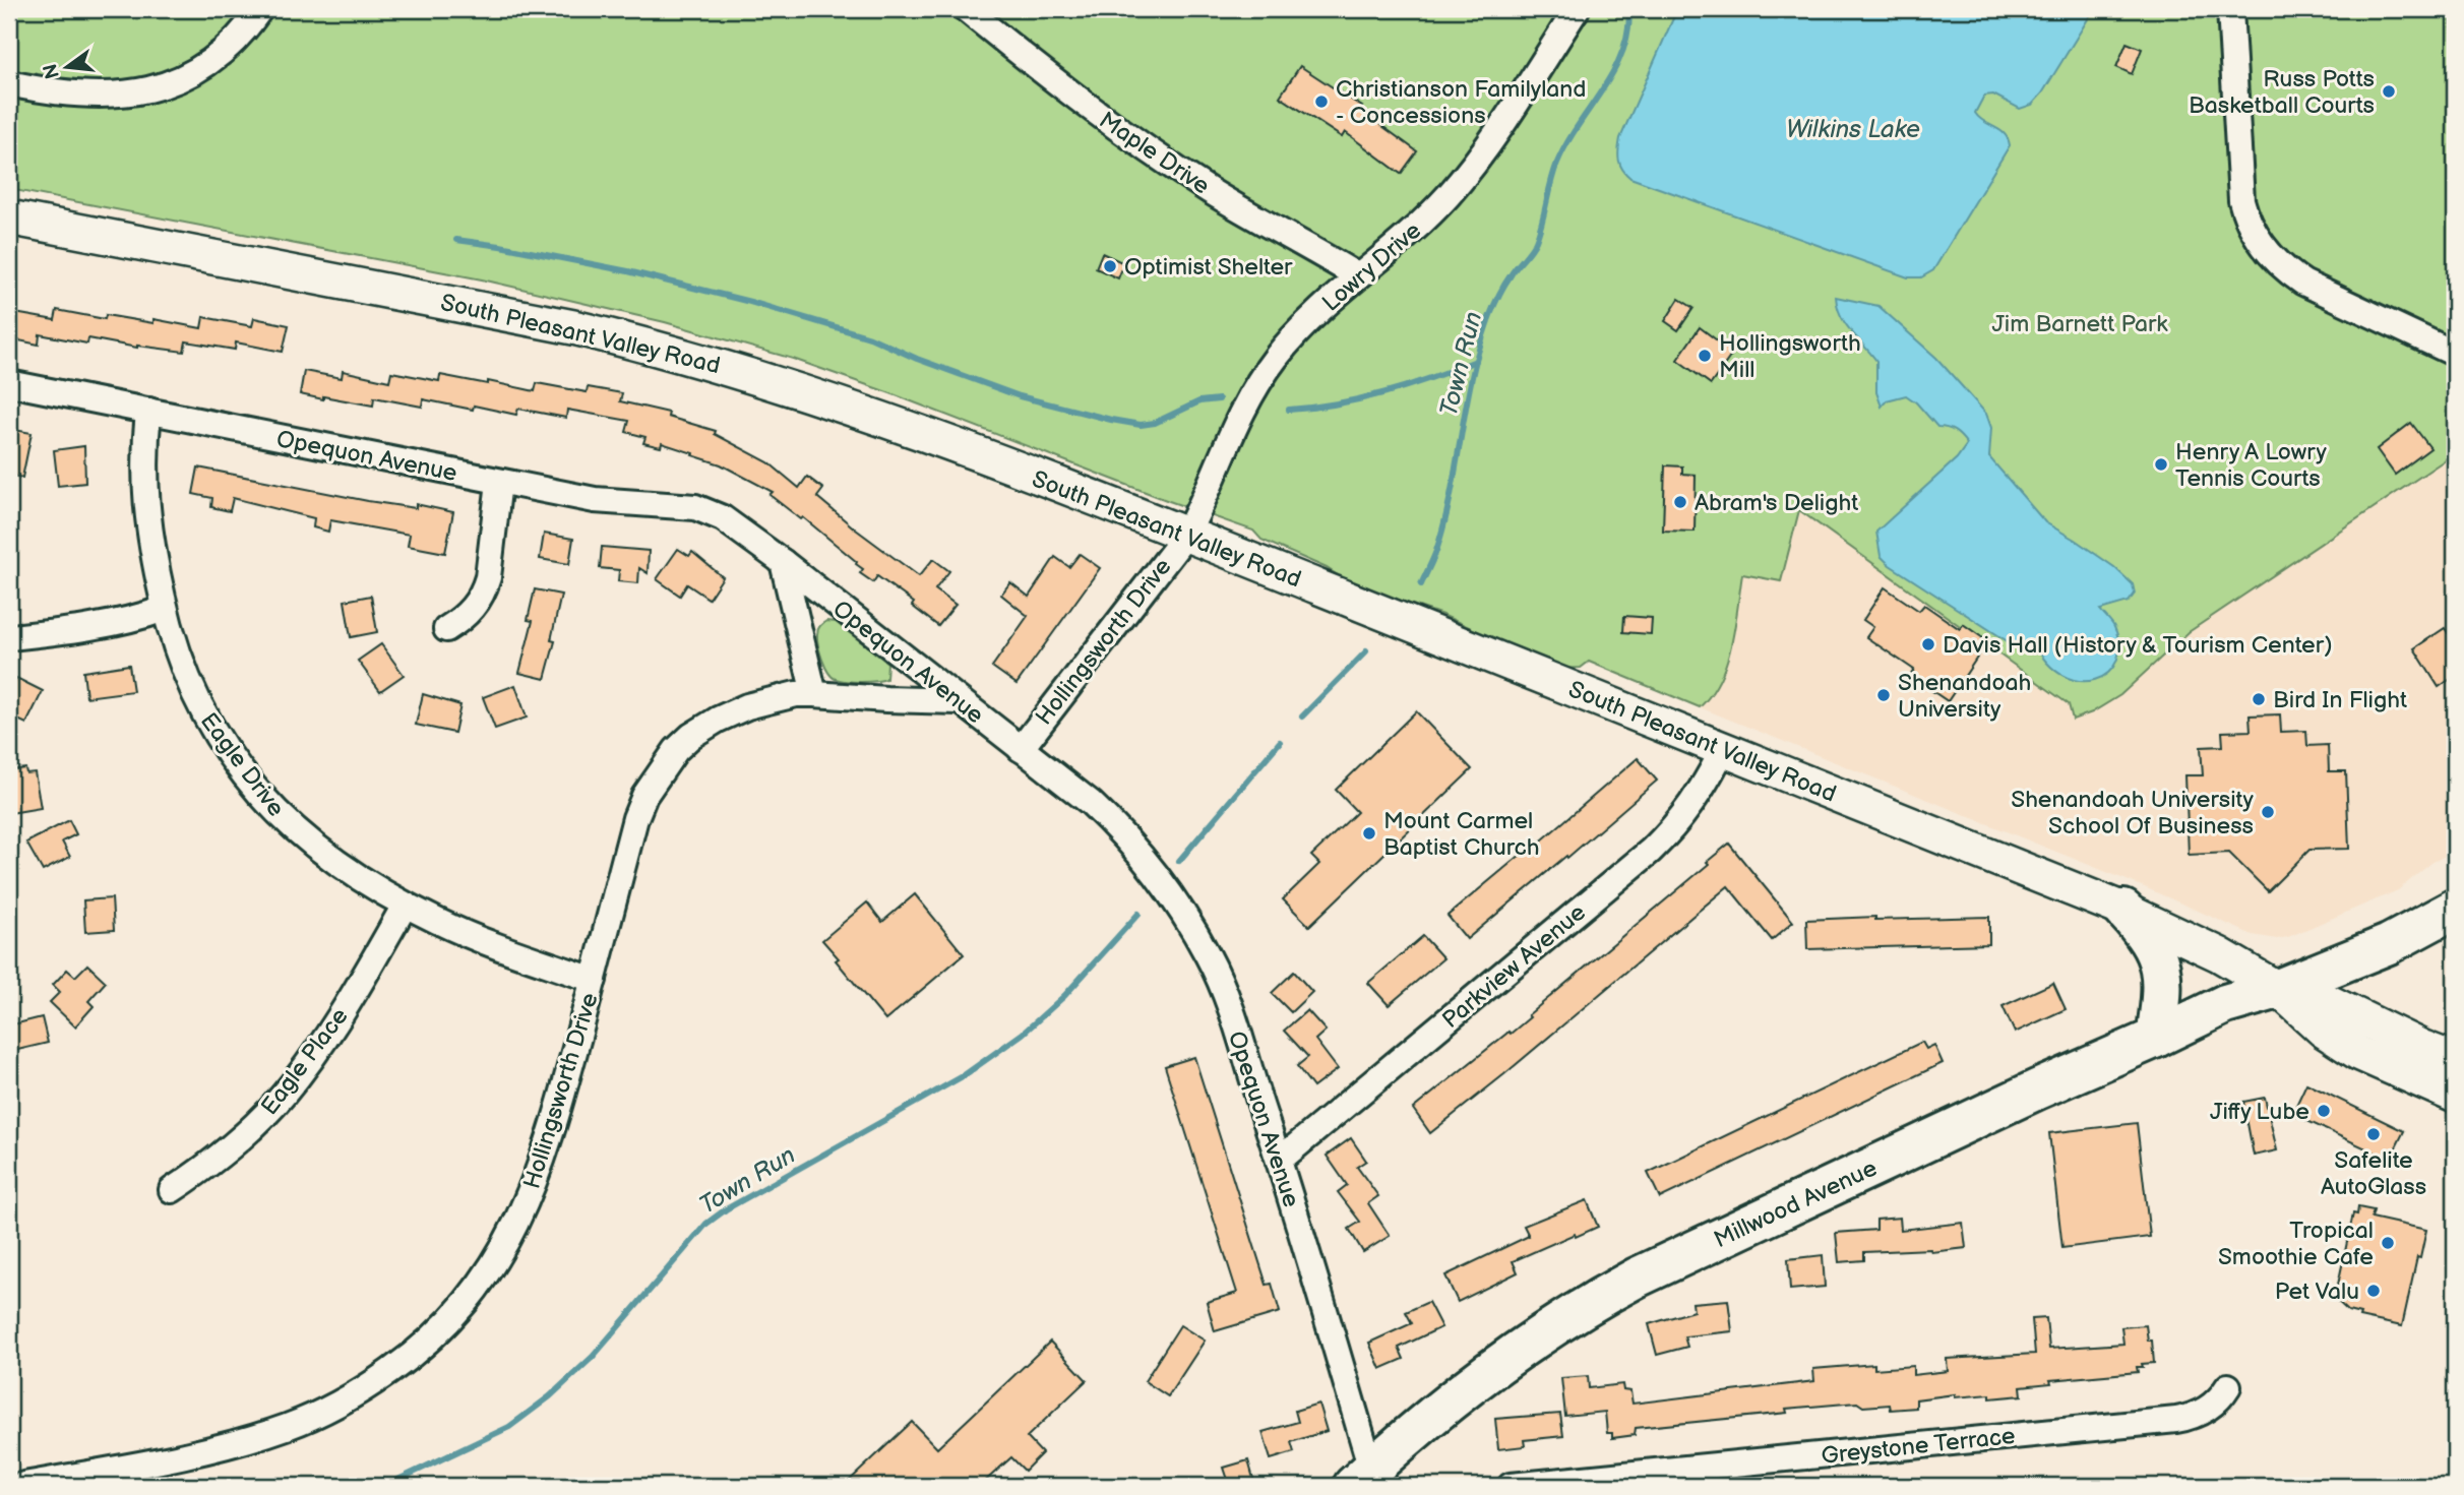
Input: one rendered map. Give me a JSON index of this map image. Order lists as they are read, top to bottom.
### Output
{
  "streets": {
    "main road": ["South Pleasant Valley Road", "Millwood Avenue"],
    "street": [
      "Maple Drive",
      "Lowry Drive",
      "Opequon Avenue",
      "Hollingsworth Drive",
      "Eagle Drive",
      "Parkview Avenue",
      "Eagle Place",
      "Greystone Terrace"
    ]
  },
  "crossings": [
    ["Maple Drive", "Lowry Drive"],
    ["Lowry Drive", "South Pleasant Valley Road"],
    ["Lowry Drive", "Hollingsworth Drive"],
    ["South Pleasant Valley Road", "Hollingsworth Drive"],
    ["South Pleasant Valley Road", "Parkview Avenue"],
    ["South Pleasant Valley Road", "Millwood Avenue"],
    ["Opequon Avenue", "Hollingsworth Drive"],
    ["Opequon Avenue", "Eagle Drive"],
    ["Opequon Avenue", "Parkview Avenue"],
    ["Opequon Avenue", "Millwood Avenue"],
    ["Hollingsworth Drive", "Eagle Drive"],
    ["Eagle Drive", "Eagle Place"]
  ],
  "water": ["Wilkins Lake", "Town Run"],
  "parks": ["Jim Barnett Park"],
  "places": [
    "Russ Potts Basketball Courts",
    "Christianson Familyland - Concessions",
    "Optimist Shelter",
    "Hollingsworth Mill",
    "Henry A Lowry Tennis Courts",
    "Abram's Delight",
    "Davis Hall (History & Tourism Center)",
    "Shenandoah University",
    "Bird In Flight",
    "Shenandoah University School Of Business",
    "Mount Carmel Baptist Church",
    "Jiffy Lube",
    "Safelite AutoGlass",
    "Tropical Smoothie Cafe",
    "Pet Valu"
  ],
  "north": "left"
}
